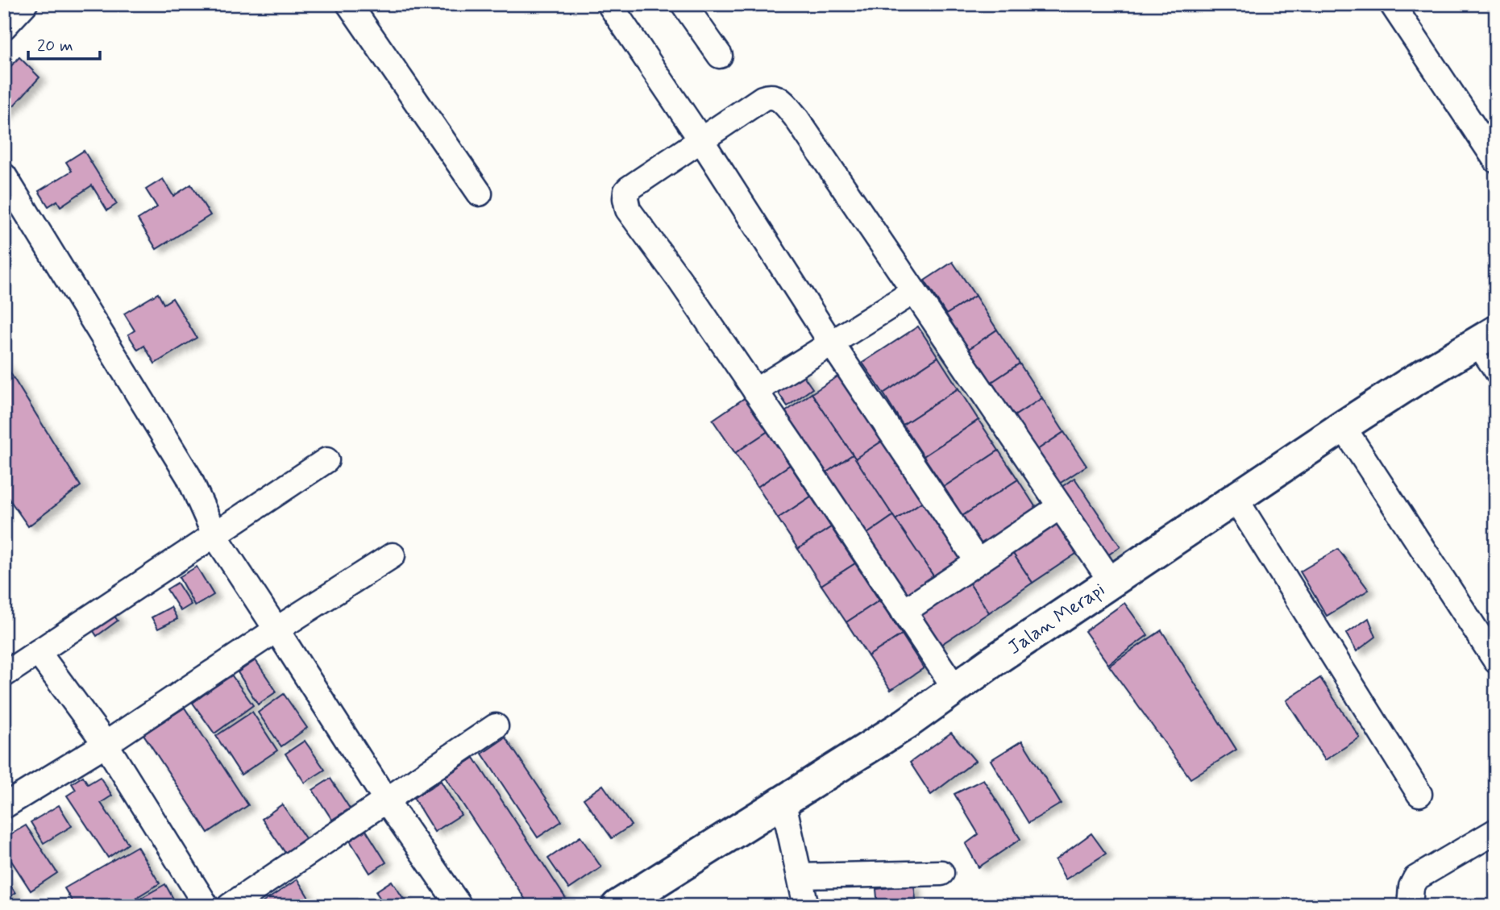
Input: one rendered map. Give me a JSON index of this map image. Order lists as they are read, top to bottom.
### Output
{
  "streets": {
    "street": ["Jalan Merapi"]
  },
  "scale_bar": "20 m"
}
